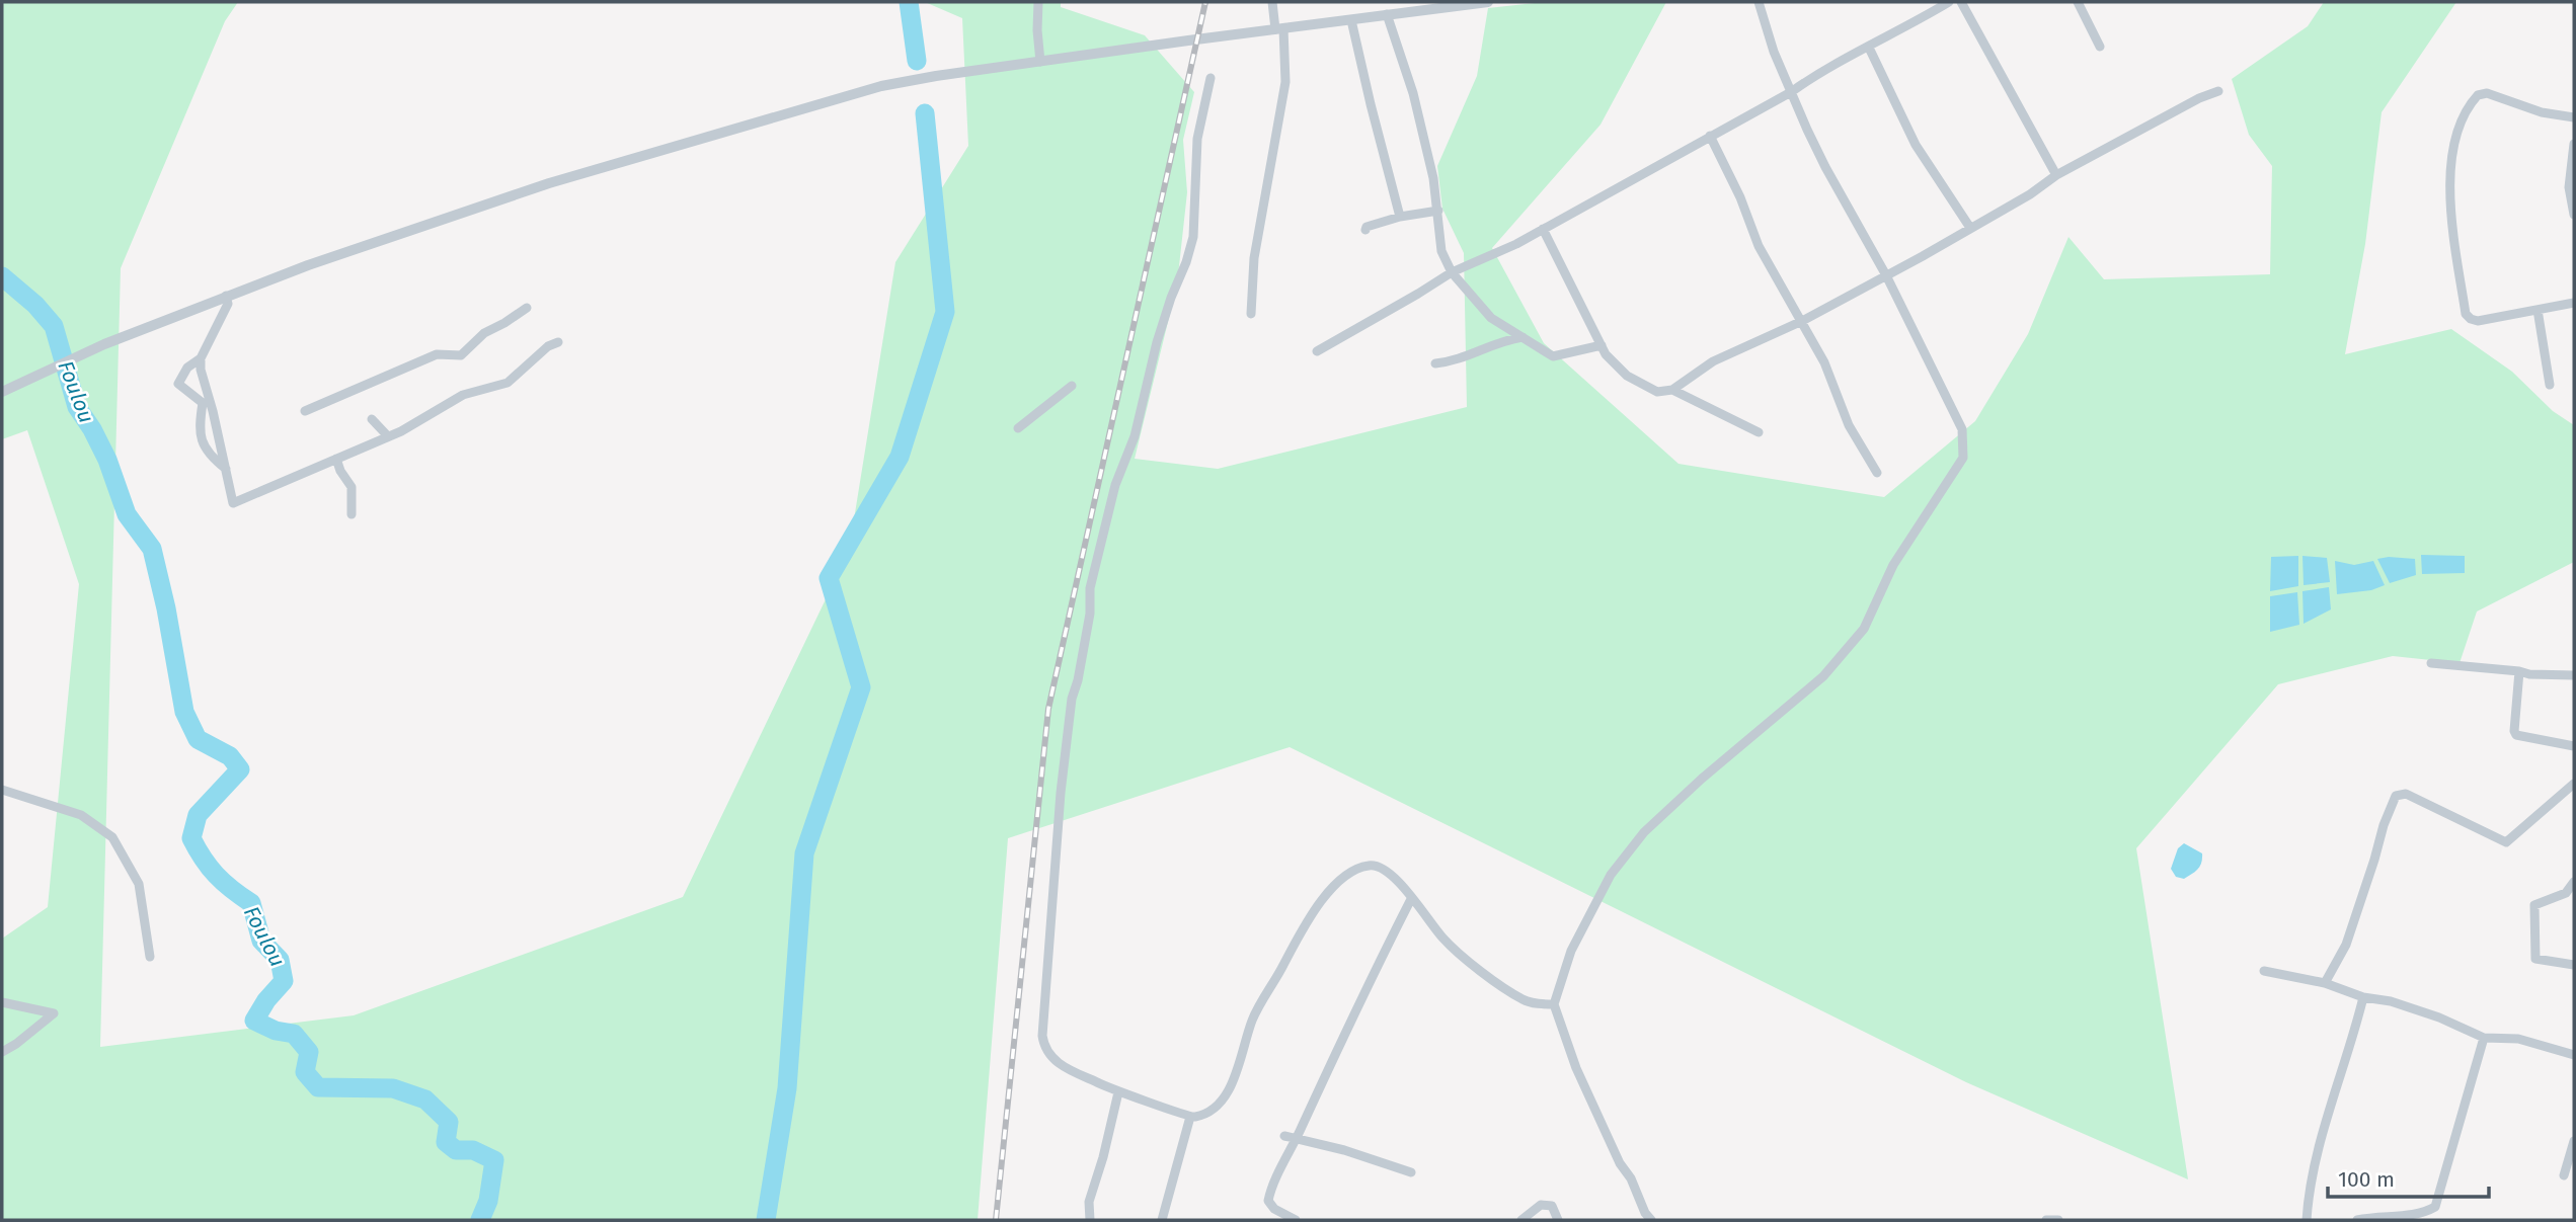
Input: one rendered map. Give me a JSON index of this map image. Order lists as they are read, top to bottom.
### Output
{
  "water": ["Foulou"],
  "scale_bar": "100 m"
}
